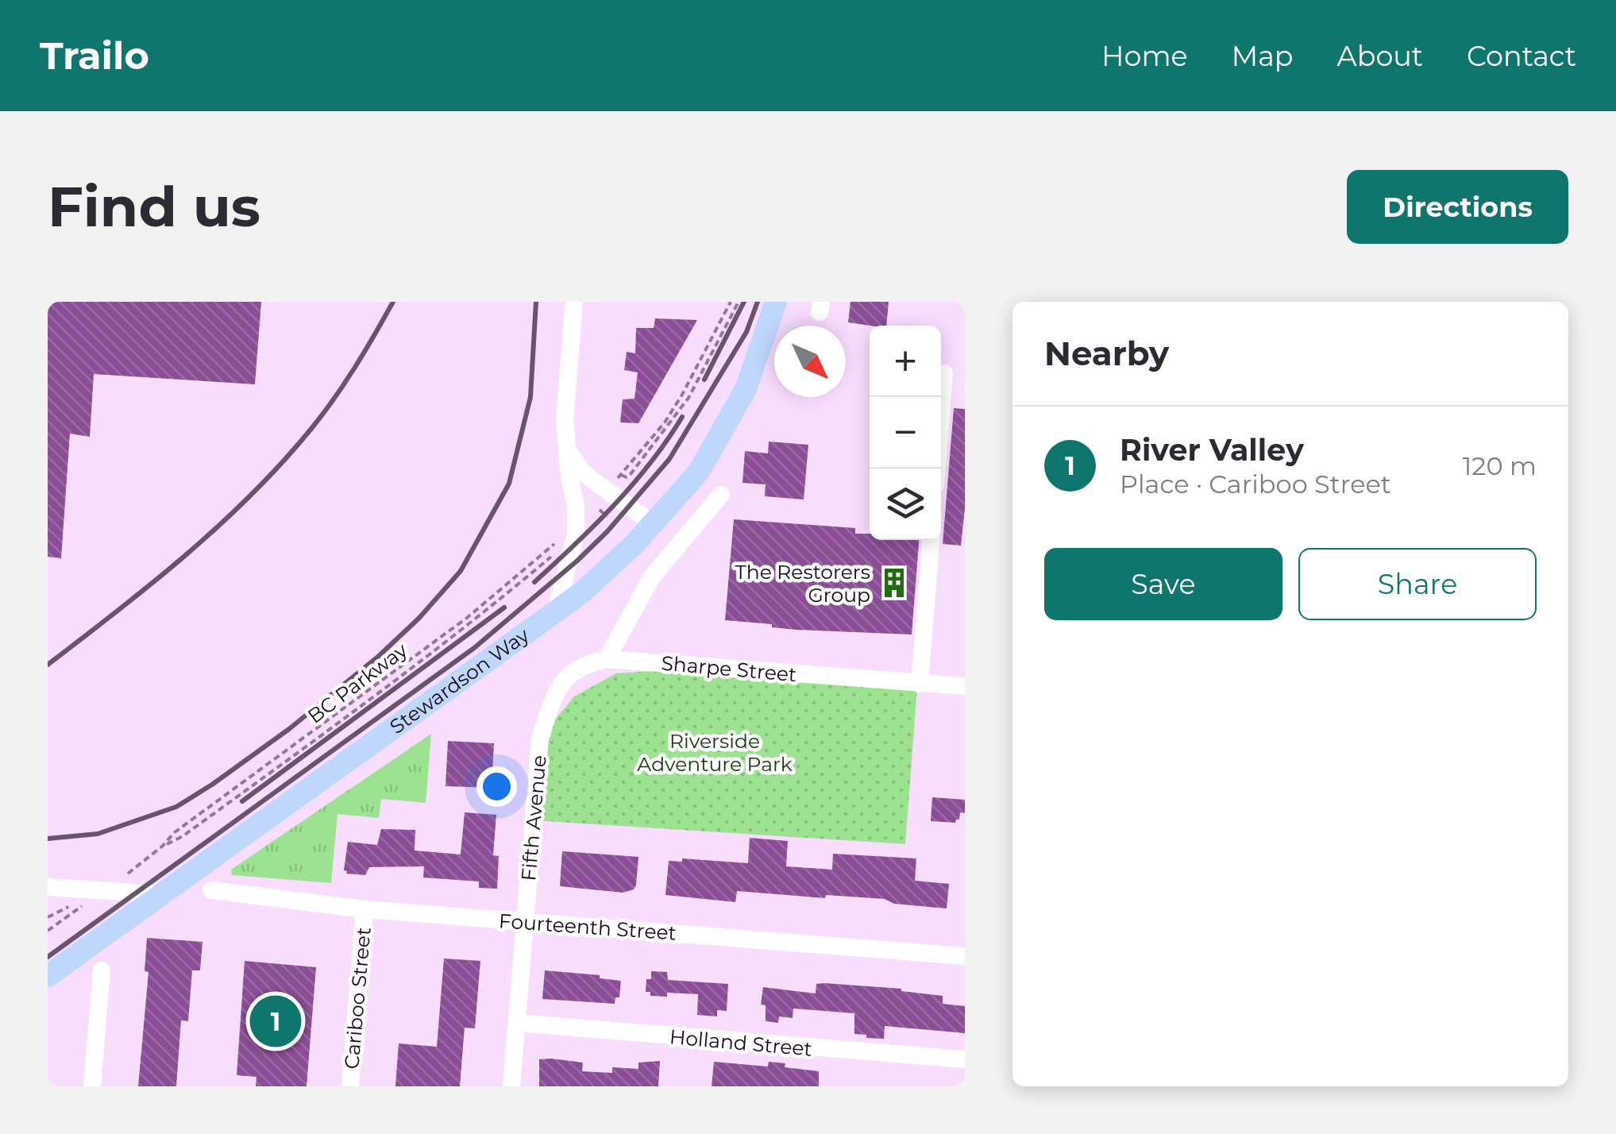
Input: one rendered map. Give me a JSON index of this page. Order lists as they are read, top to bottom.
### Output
{
  "streets": {
    "main road": ["Stewardson Way"],
    "street": [
      "Sharpe Street",
      "Fifth Avenue",
      "Fourteenth Street",
      "Cariboo Street",
      "Holland Street"
    ],
    "path": ["BC Parkway"]
  },
  "crossings": [
    ["Sharpe Street", "Fifth Avenue"],
    ["Fifth Avenue", "Fourteenth Street"],
    ["Fifth Avenue", "Holland Street"],
    ["Fourteenth Street", "Cariboo Street"]
  ],
  "parks": ["Riverside Adventure Park"],
  "places": {
    "building": ["The Restorers Group"]
  },
  "north": "bottom right",
  "page": {
    "header": "Trailo",
    "nav": [
      "Home",
      "Map",
      "About",
      "Contact"
    ],
    "buttons": [
      "Directions",
      ["Save", "Share"]
    ],
    "title": "Find us",
    "heading": "Nearby",
    "map_buttons": ["+", "−"],
    "list": [
      {
        "mark": "1",
        "name": "River Valley",
        "note": "Place · Cariboo Street",
        "value": "120 m"
      }
    ],
    "pins": "1"
  }
}
